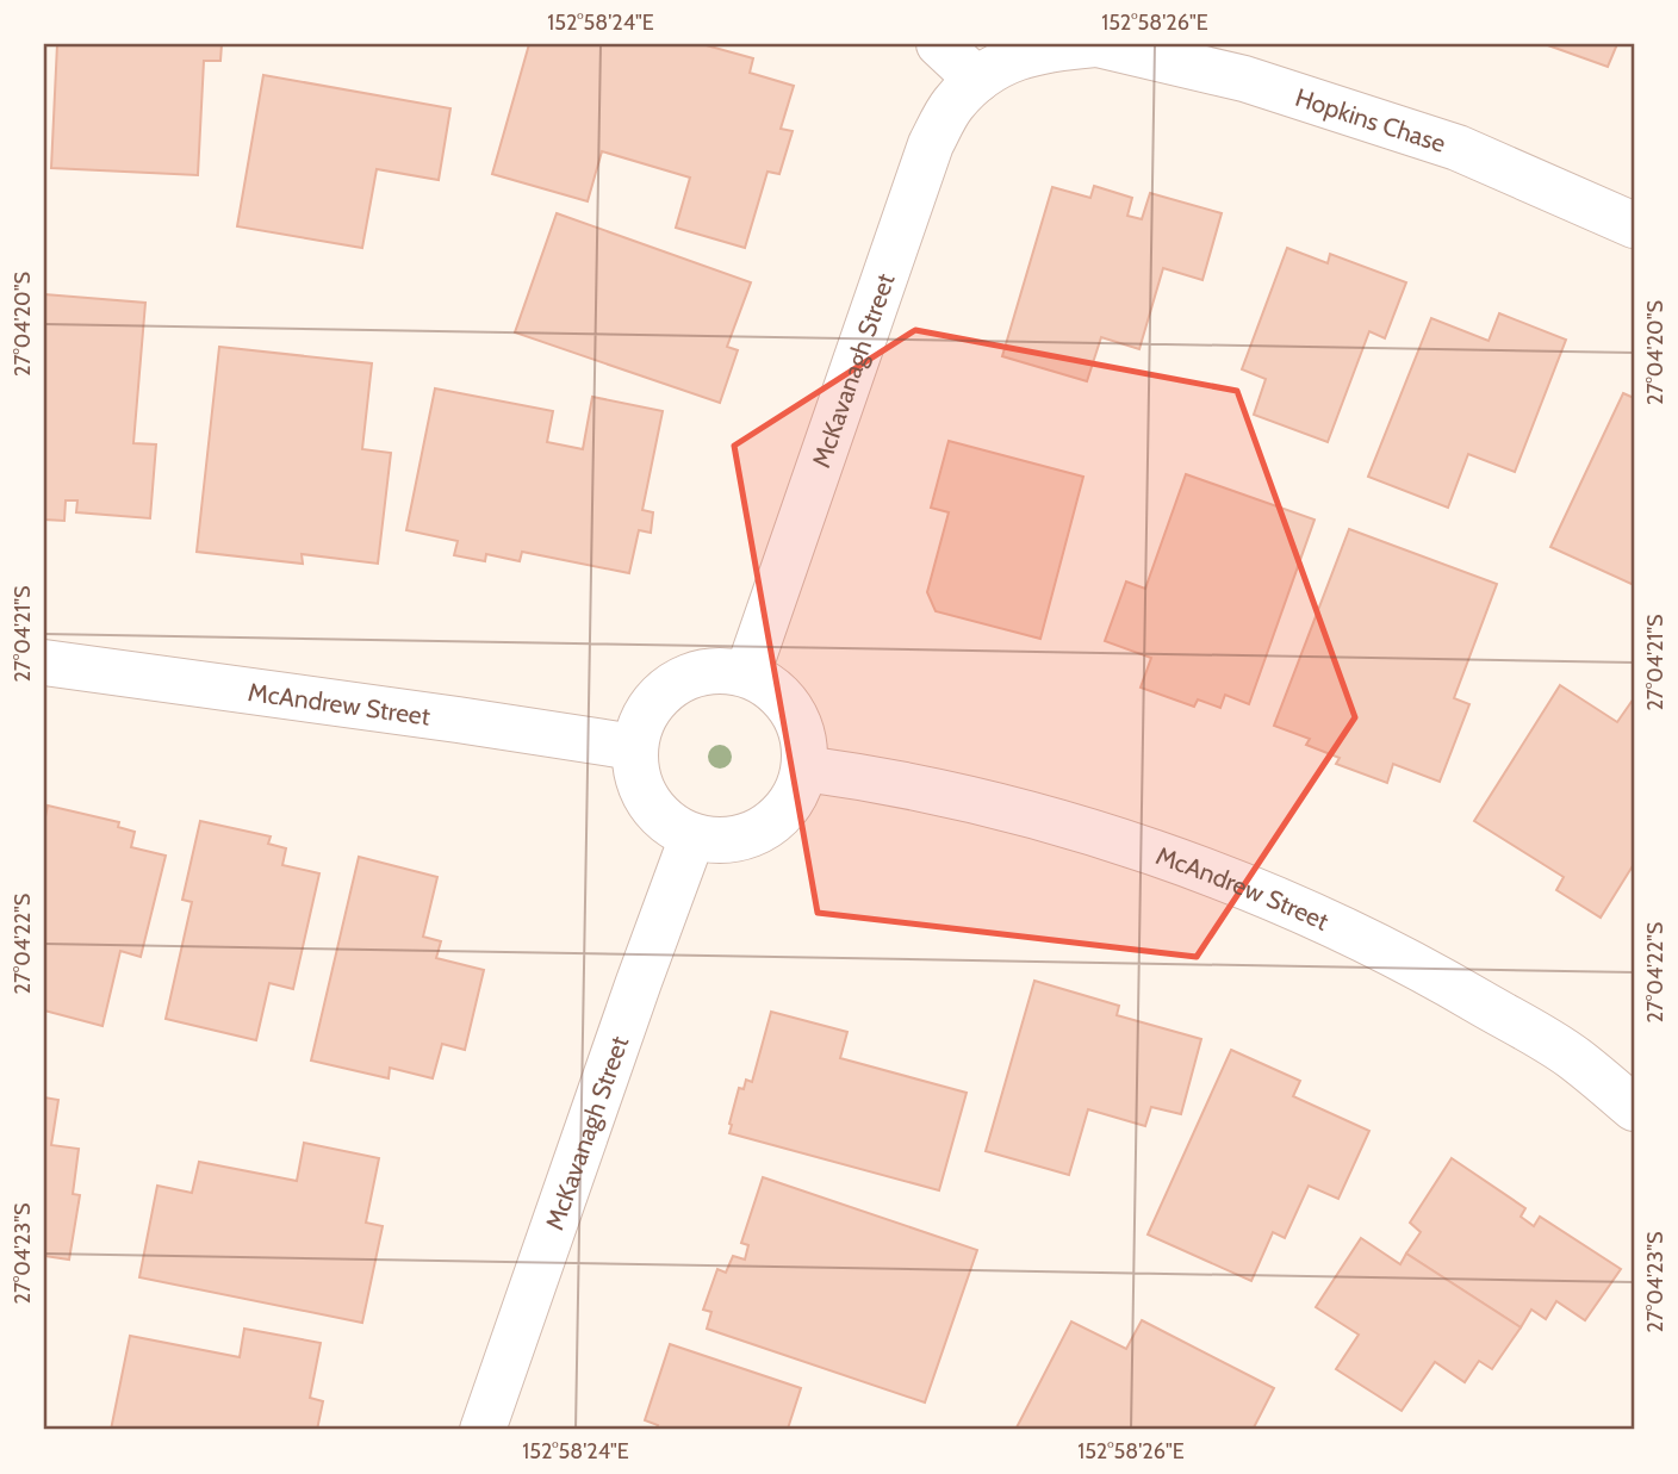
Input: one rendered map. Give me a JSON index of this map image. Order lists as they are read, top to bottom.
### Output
{
  "streets": {
    "street": ["Hopkins Chase", "McKavanagh Street", "McAndrew Street"]
  },
  "crossings": [
    ["Hopkins Chase", "McKavanagh Street"],
    ["McKavanagh Street", "McAndrew Street"]
  ],
  "coordinates": [
    "152°58'24\"E",
    "152°58'26\"E",
    "27°04'20\"S",
    "27°04'21\"S",
    "27°04'22\"S",
    "27°04'23\"S"
  ]
}
